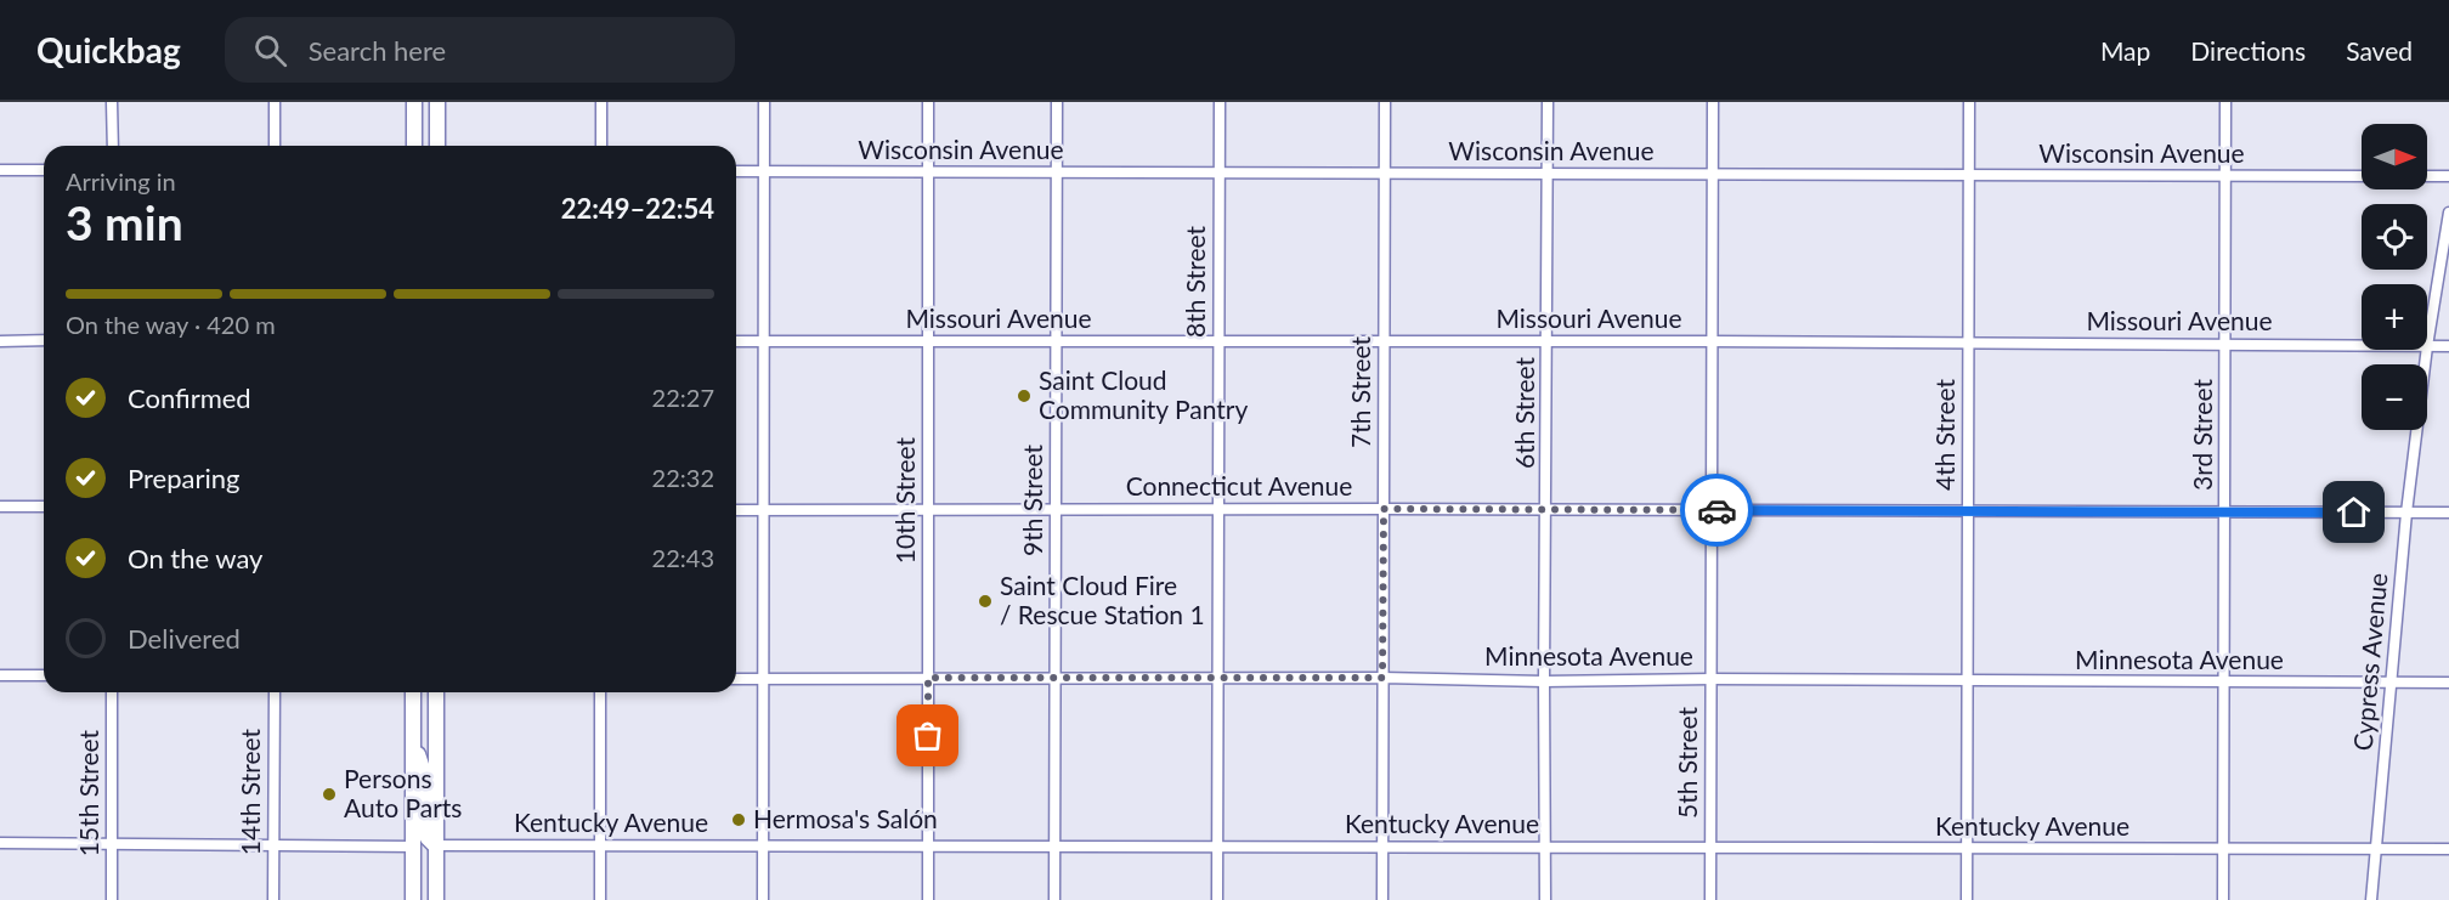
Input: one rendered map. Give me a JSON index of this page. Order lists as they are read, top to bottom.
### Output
{
  "streets": {
    "street": [
      "Wisconsin Avenue",
      "8th Street",
      "Missouri Avenue",
      "7th Street",
      "6th Street",
      "4th Street",
      "3rd Street",
      "Connecticut Avenue",
      "10th Street",
      "9th Street",
      "Minnesota Avenue",
      "Cypress Avenue",
      "5th Street",
      "14th Street",
      "15th Street",
      "Kentucky Avenue"
    ]
  },
  "crossings": [
    ["Wisconsin Avenue", "8th Street"],
    ["Wisconsin Avenue", "7th Street"],
    ["Wisconsin Avenue", "6th Street"],
    ["Wisconsin Avenue", "4th Street"],
    ["Wisconsin Avenue", "3rd Street"],
    ["Wisconsin Avenue", "10th Street"],
    ["Wisconsin Avenue", "9th Street"],
    ["Wisconsin Avenue", "5th Street"],
    ["8th Street", "Missouri Avenue"],
    ["8th Street", "Connecticut Avenue"],
    ["8th Street", "Minnesota Avenue"],
    ["8th Street", "Kentucky Avenue"],
    ["Missouri Avenue", "7th Street"],
    ["Missouri Avenue", "6th Street"],
    ["Missouri Avenue", "4th Street"],
    ["Missouri Avenue", "3rd Street"],
    ["Missouri Avenue", "10th Street"],
    ["Missouri Avenue", "9th Street"],
    ["Missouri Avenue", "Cypress Avenue"],
    ["Missouri Avenue", "5th Street"],
    ["7th Street", "Connecticut Avenue"],
    ["7th Street", "Minnesota Avenue"],
    ["7th Street", "Kentucky Avenue"],
    ["6th Street", "Connecticut Avenue"],
    ["6th Street", "Minnesota Avenue"],
    ["6th Street", "Kentucky Avenue"],
    ["4th Street", "Connecticut Avenue"],
    ["4th Street", "Minnesota Avenue"],
    ["4th Street", "Kentucky Avenue"],
    ["3rd Street", "Connecticut Avenue"],
    ["3rd Street", "Minnesota Avenue"],
    ["3rd Street", "Kentucky Avenue"],
    ["Connecticut Avenue", "10th Street"],
    ["Connecticut Avenue", "9th Street"],
    ["Connecticut Avenue", "Cypress Avenue"],
    ["Connecticut Avenue", "5th Street"],
    ["10th Street", "Minnesota Avenue"],
    ["10th Street", "Kentucky Avenue"],
    ["9th Street", "Minnesota Avenue"],
    ["9th Street", "Kentucky Avenue"],
    ["Minnesota Avenue", "Cypress Avenue"],
    ["Minnesota Avenue", "5th Street"],
    ["Cypress Avenue", "Kentucky Avenue"],
    ["5th Street", "Kentucky Avenue"]
  ],
  "places": [
    "Saint Cloud Community Pantry",
    "Saint Cloud Fire / Rescue Station 1",
    "Persons Auto Parts",
    "Hermosa's Salón"
  ],
  "north": "right",
  "page": {
    "header": "Quickbag",
    "search": "Search here",
    "nav": ["Map", "Directions", "Saved"],
    "map_buttons": ["+", "−"],
    "heading": ["3 min", "Arriving in", "22:49–22:54"],
    "bar": "On the way · 420 m",
    "list": [
      ["Confirmed", "22:27"],
      ["Preparing", "22:32"],
      ["On the way", "22:43"],
      "Delivered"
    ]
  }
}
